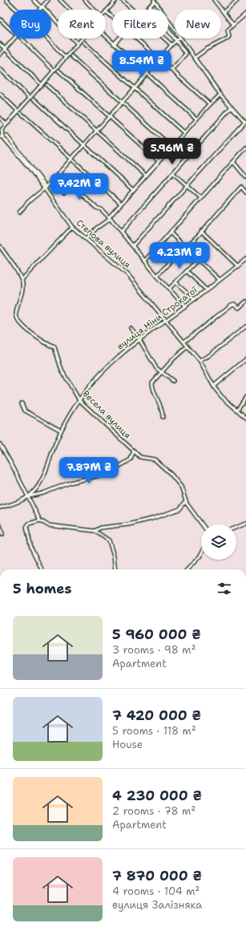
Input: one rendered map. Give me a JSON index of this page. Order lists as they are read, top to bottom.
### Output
{
  "streets": {
    "street": ["Степова вулиця", "вулиця Ніни Строкатої", "Весела вулиця"]
  },
  "crossings": [
    ["Степова вулиця", "вулиця Ніни Строкатої"],
    ["вулиця Ніни Строкатої", "Весела вулиця"]
  ],
  "page": {
    "chip": [
      "Buy",
      "Rent",
      "Filters",
      "New"
    ],
    "price": [
      "8.54M ₴",
      "5.96M ₴",
      "7.42M ₴",
      "4.23M ₴",
      "7.87M ₴"
    ],
    "heading": "5 homes",
    "list": [
      {
        "name": "5 960 000 ₴",
        "note": "3 rooms · 98 m² · Apartment"
      },
      {
        "name": "7 420 000 ₴",
        "note": "5 rooms · 118 m² · House"
      },
      {
        "name": "4 230 000 ₴",
        "note": "2 rooms · 78 m² · Apartment"
      },
      {
        "name": "7 870 000 ₴",
        "note": "4 rooms · 104 m² · вулиця Залізняка"
      }
    ]
  }
}
